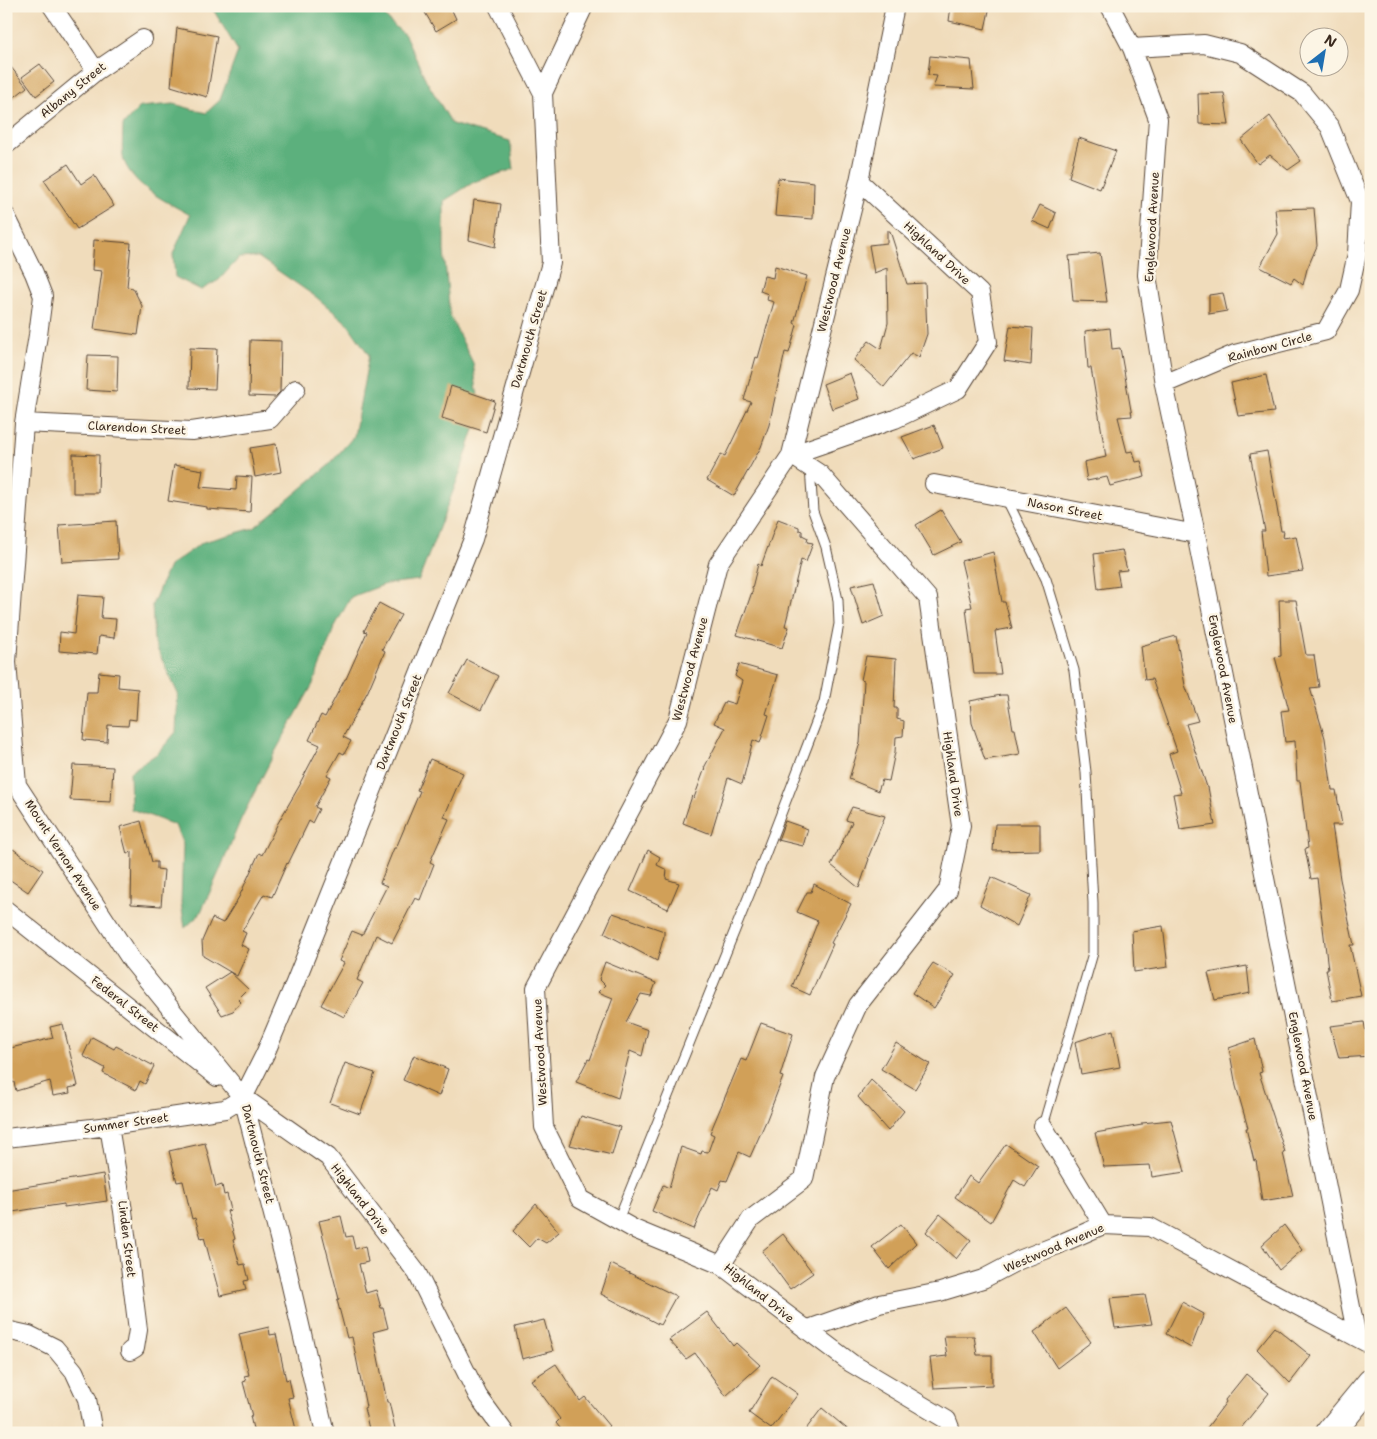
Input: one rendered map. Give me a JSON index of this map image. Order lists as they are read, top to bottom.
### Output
{
  "streets": {
    "street": [
      "Albany Street",
      "Englewood Avenue",
      "Highland Drive",
      "Westwood Avenue",
      "Dartmouth Street",
      "Rainbow Circle",
      "Clarendon Street",
      "Nason Street",
      "Mount Vernon Avenue",
      "Federal Street",
      "Summer Street",
      "Linden Street"
    ]
  },
  "crossings": [
    ["Englewood Avenue", "Westwood Avenue"],
    ["Englewood Avenue", "Rainbow Circle"],
    ["Englewood Avenue", "Nason Street"],
    ["Highland Drive", "Westwood Avenue"],
    ["Highland Drive", "Dartmouth Street"],
    ["Highland Drive", "Mount Vernon Avenue"],
    ["Highland Drive", "Federal Street"],
    ["Highland Drive", "Summer Street"],
    ["Dartmouth Street", "Mount Vernon Avenue"],
    ["Dartmouth Street", "Federal Street"],
    ["Dartmouth Street", "Summer Street"],
    ["Clarendon Street", "Mount Vernon Avenue"],
    ["Mount Vernon Avenue", "Federal Street"],
    ["Mount Vernon Avenue", "Summer Street"],
    ["Federal Street", "Summer Street"],
    ["Summer Street", "Linden Street"]
  ],
  "north": "top right"
}
